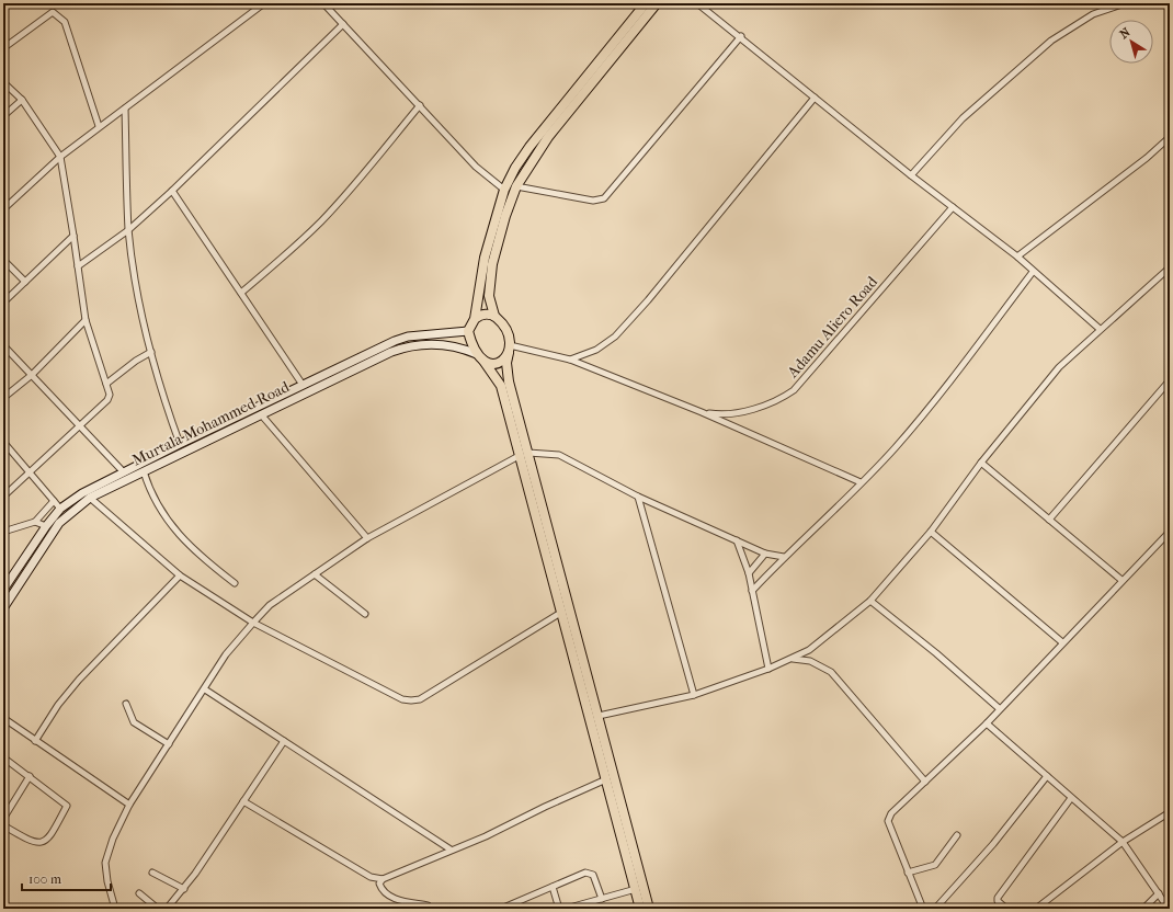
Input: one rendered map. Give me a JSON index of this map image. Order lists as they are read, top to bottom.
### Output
{
  "streets": {
    "main road": ["Murtala Mohammed Road"],
    "street": ["Adamu Aliero Road"]
  },
  "scale_bar": "100 m",
  "north": "top left"
}
